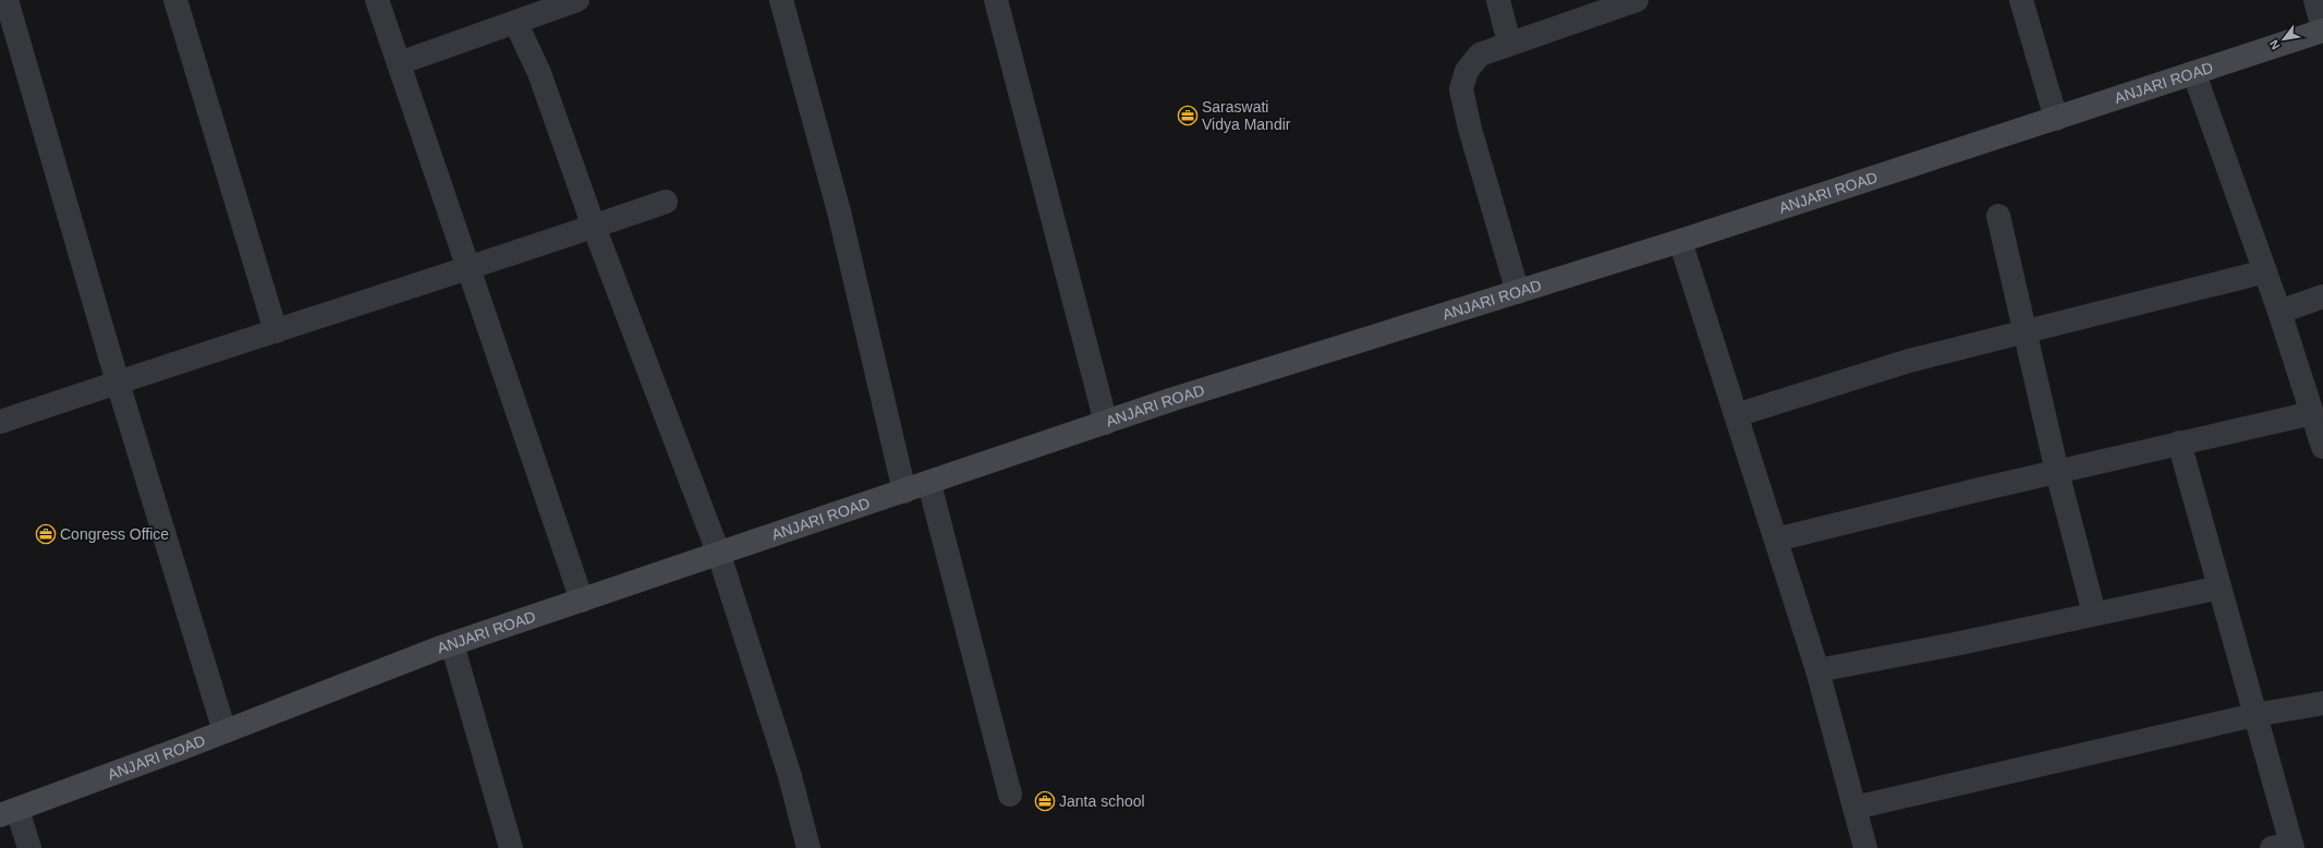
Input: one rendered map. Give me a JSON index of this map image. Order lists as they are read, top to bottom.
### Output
{
  "streets": {
    "street": ["ANJARI ROAD"]
  },
  "places": {
    "office": ["Saraswati Vidya Mandir", "Congress Office", "Janta school"]
  },
  "north": "bottom left"
}
